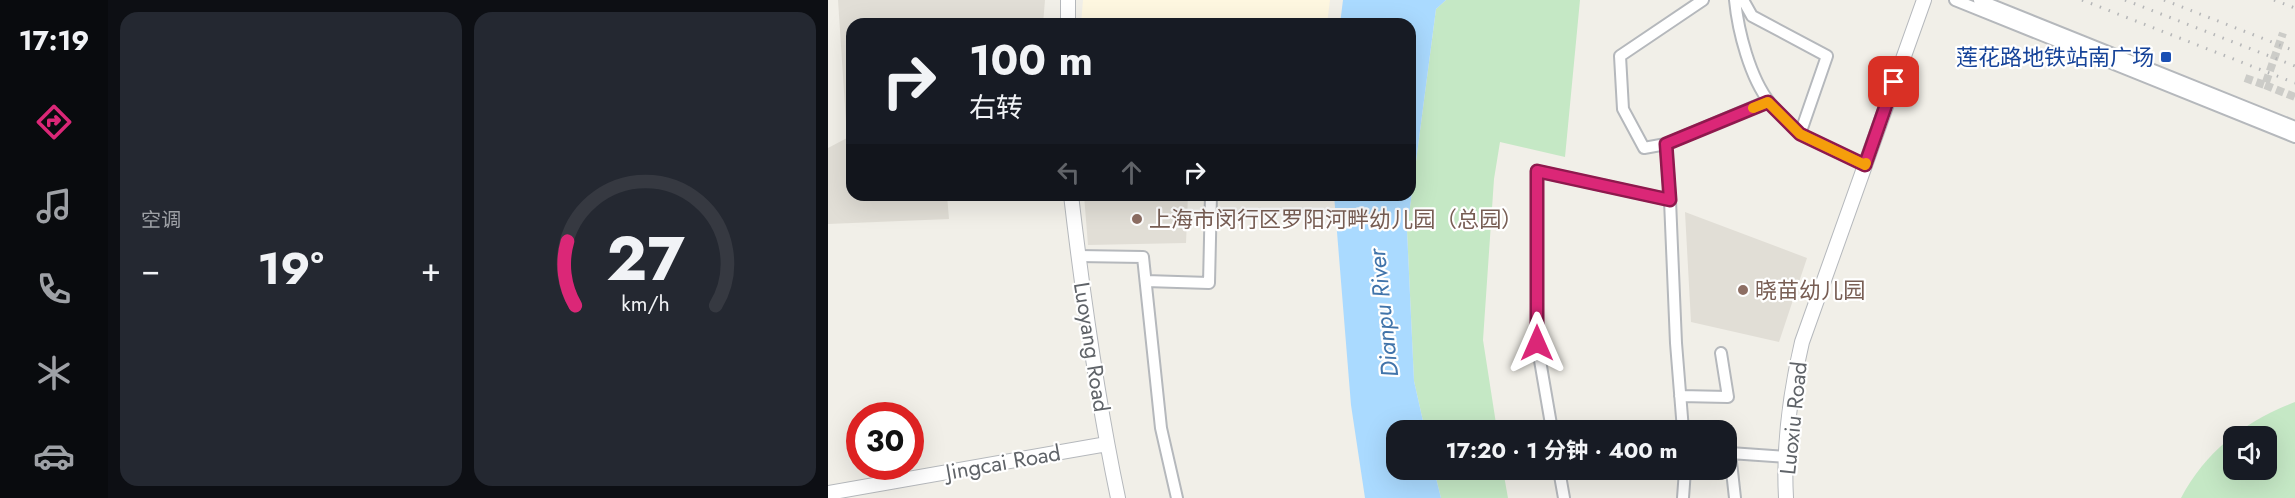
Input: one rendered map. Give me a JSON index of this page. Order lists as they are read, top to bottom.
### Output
{
  "streets": {
    "street": ["Luoyang Road", "Luoxiu Road", "Jingcai Road"]
  },
  "crossings": [
    ["Luoyang Road", "Jingcai Road"]
  ],
  "water": ["Dianpu River"],
  "places": {
    "transit": ["莲花路地铁站南广场"],
    "other": ["上海市闵行区罗阳河畔幼儿园（总园）", "晓苗幼儿园"]
  },
  "page": {
    "tabs": "17:19",
    "tile": "空调",
    "turn": ["100 m", "右转"],
    "heat": ["−", "19°", "+"],
    "limit": "30",
    "trip": "17:20 · 1 分钟 · 400 m",
    "gauge": ["27", "km/h"]
  }
}
